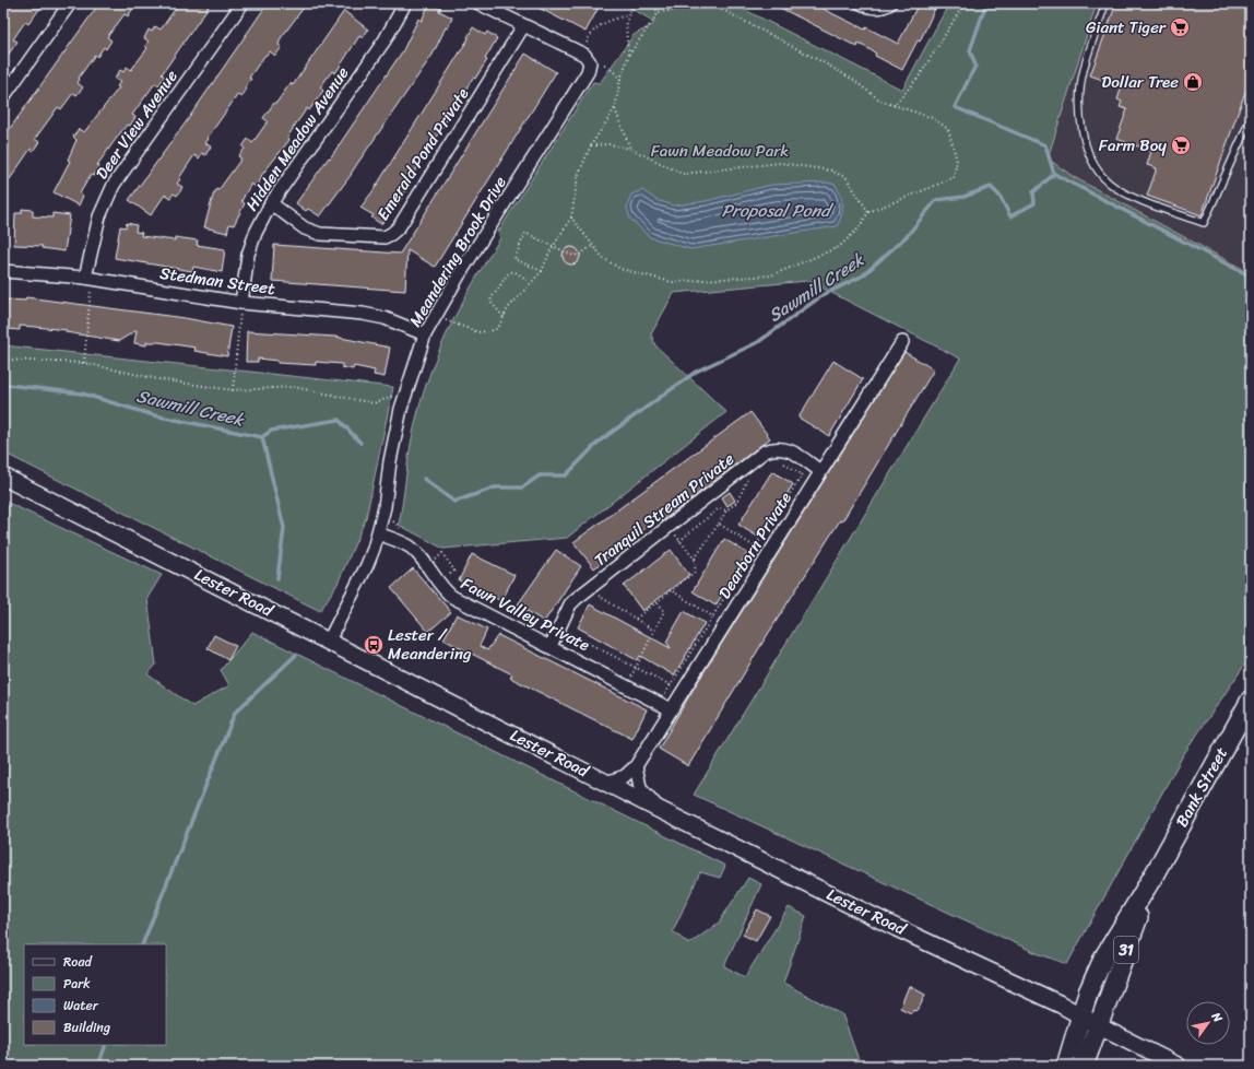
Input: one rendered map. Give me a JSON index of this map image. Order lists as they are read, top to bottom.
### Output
{
  "streets": {
    "main road": ["Lester Road", "Bank Street", "31"],
    "street": [
      "Deer View Avenue",
      "Hidden Meadow Avenue",
      "Emerald Pond Private",
      "Meandering Brook Drive",
      "Stedman Street",
      "Tranquil Stream Private",
      "Dearborn Private",
      "Fawn Valley Private"
    ]
  },
  "crossings": [
    ["Deer View Avenue", "Stedman Street"],
    ["Hidden Meadow Avenue", "Emerald Pond Private"],
    ["Hidden Meadow Avenue", "Stedman Street"],
    ["Meandering Brook Drive", "Stedman Street"],
    ["Meandering Brook Drive", "Lester Road"],
    ["Meandering Brook Drive", "Fawn Valley Private"],
    ["Tranquil Stream Private", "Dearborn Private"],
    ["Tranquil Stream Private", "Fawn Valley Private"],
    ["Dearborn Private", "Lester Road"],
    ["Dearborn Private", "Fawn Valley Private"],
    ["Lester Road", "Bank Street"]
  ],
  "water": ["Proposal Pond", "Sawmill Creek"],
  "parks": ["Fawn Meadow Park"],
  "places": {
    "supermarket": ["Giant Tiger", "Farm Boy"],
    "shop": ["Dollar Tree"],
    "bus stop": ["Lester / Meandering"]
  },
  "legend": [
    "Road",
    "Park",
    "Water",
    "Building"
  ],
  "north": "top right"
}
